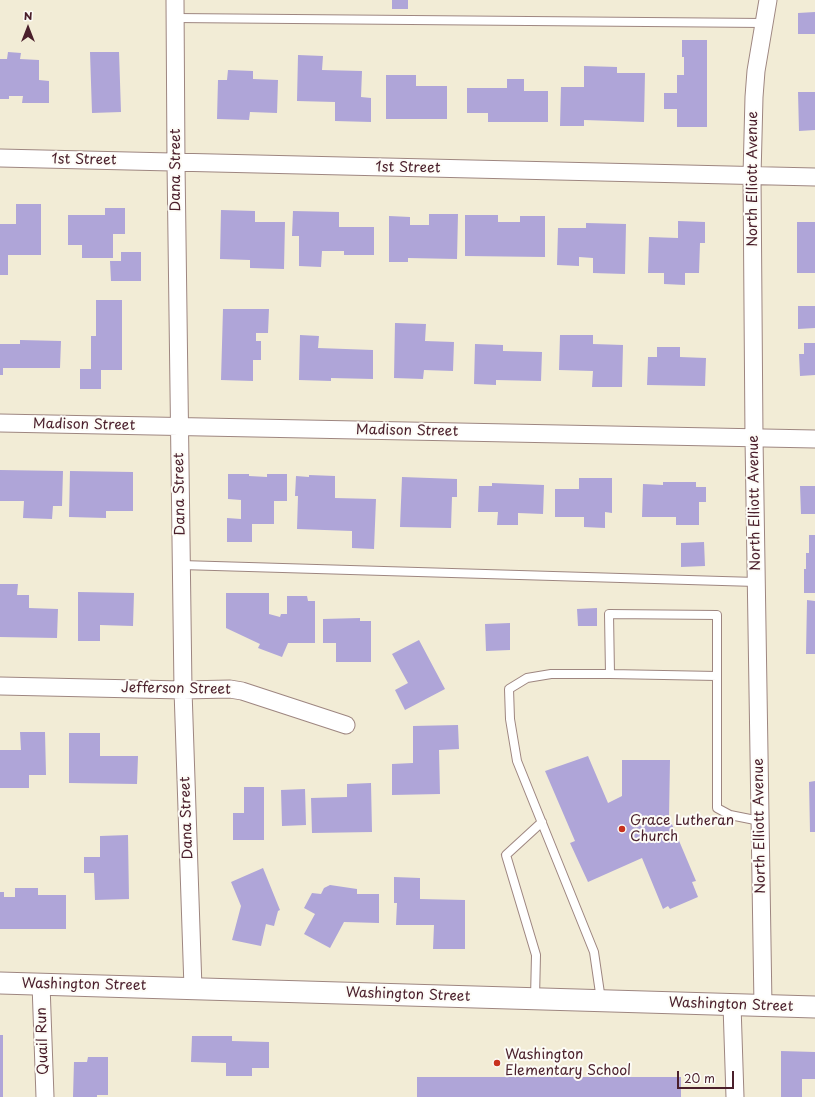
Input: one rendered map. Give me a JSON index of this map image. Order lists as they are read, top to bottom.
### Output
{
  "streets": {
    "street": [
      "1st Street",
      "Dana Street",
      "North Elliott Avenue",
      "Madison Street",
      "Jefferson Street",
      "Washington Street",
      "Quail Run"
    ]
  },
  "crossings": [
    ["1st Street", "Dana Street"],
    ["1st Street", "North Elliott Avenue"],
    ["Dana Street", "Madison Street"],
    ["Dana Street", "Jefferson Street"],
    ["Dana Street", "Washington Street"],
    ["North Elliott Avenue", "Madison Street"],
    ["North Elliott Avenue", "Washington Street"],
    ["Washington Street", "Quail Run"]
  ],
  "places": ["Grace Lutheran Church", "Washington Elementary School"],
  "scale_bar": "20 m",
  "north": "top"
}
